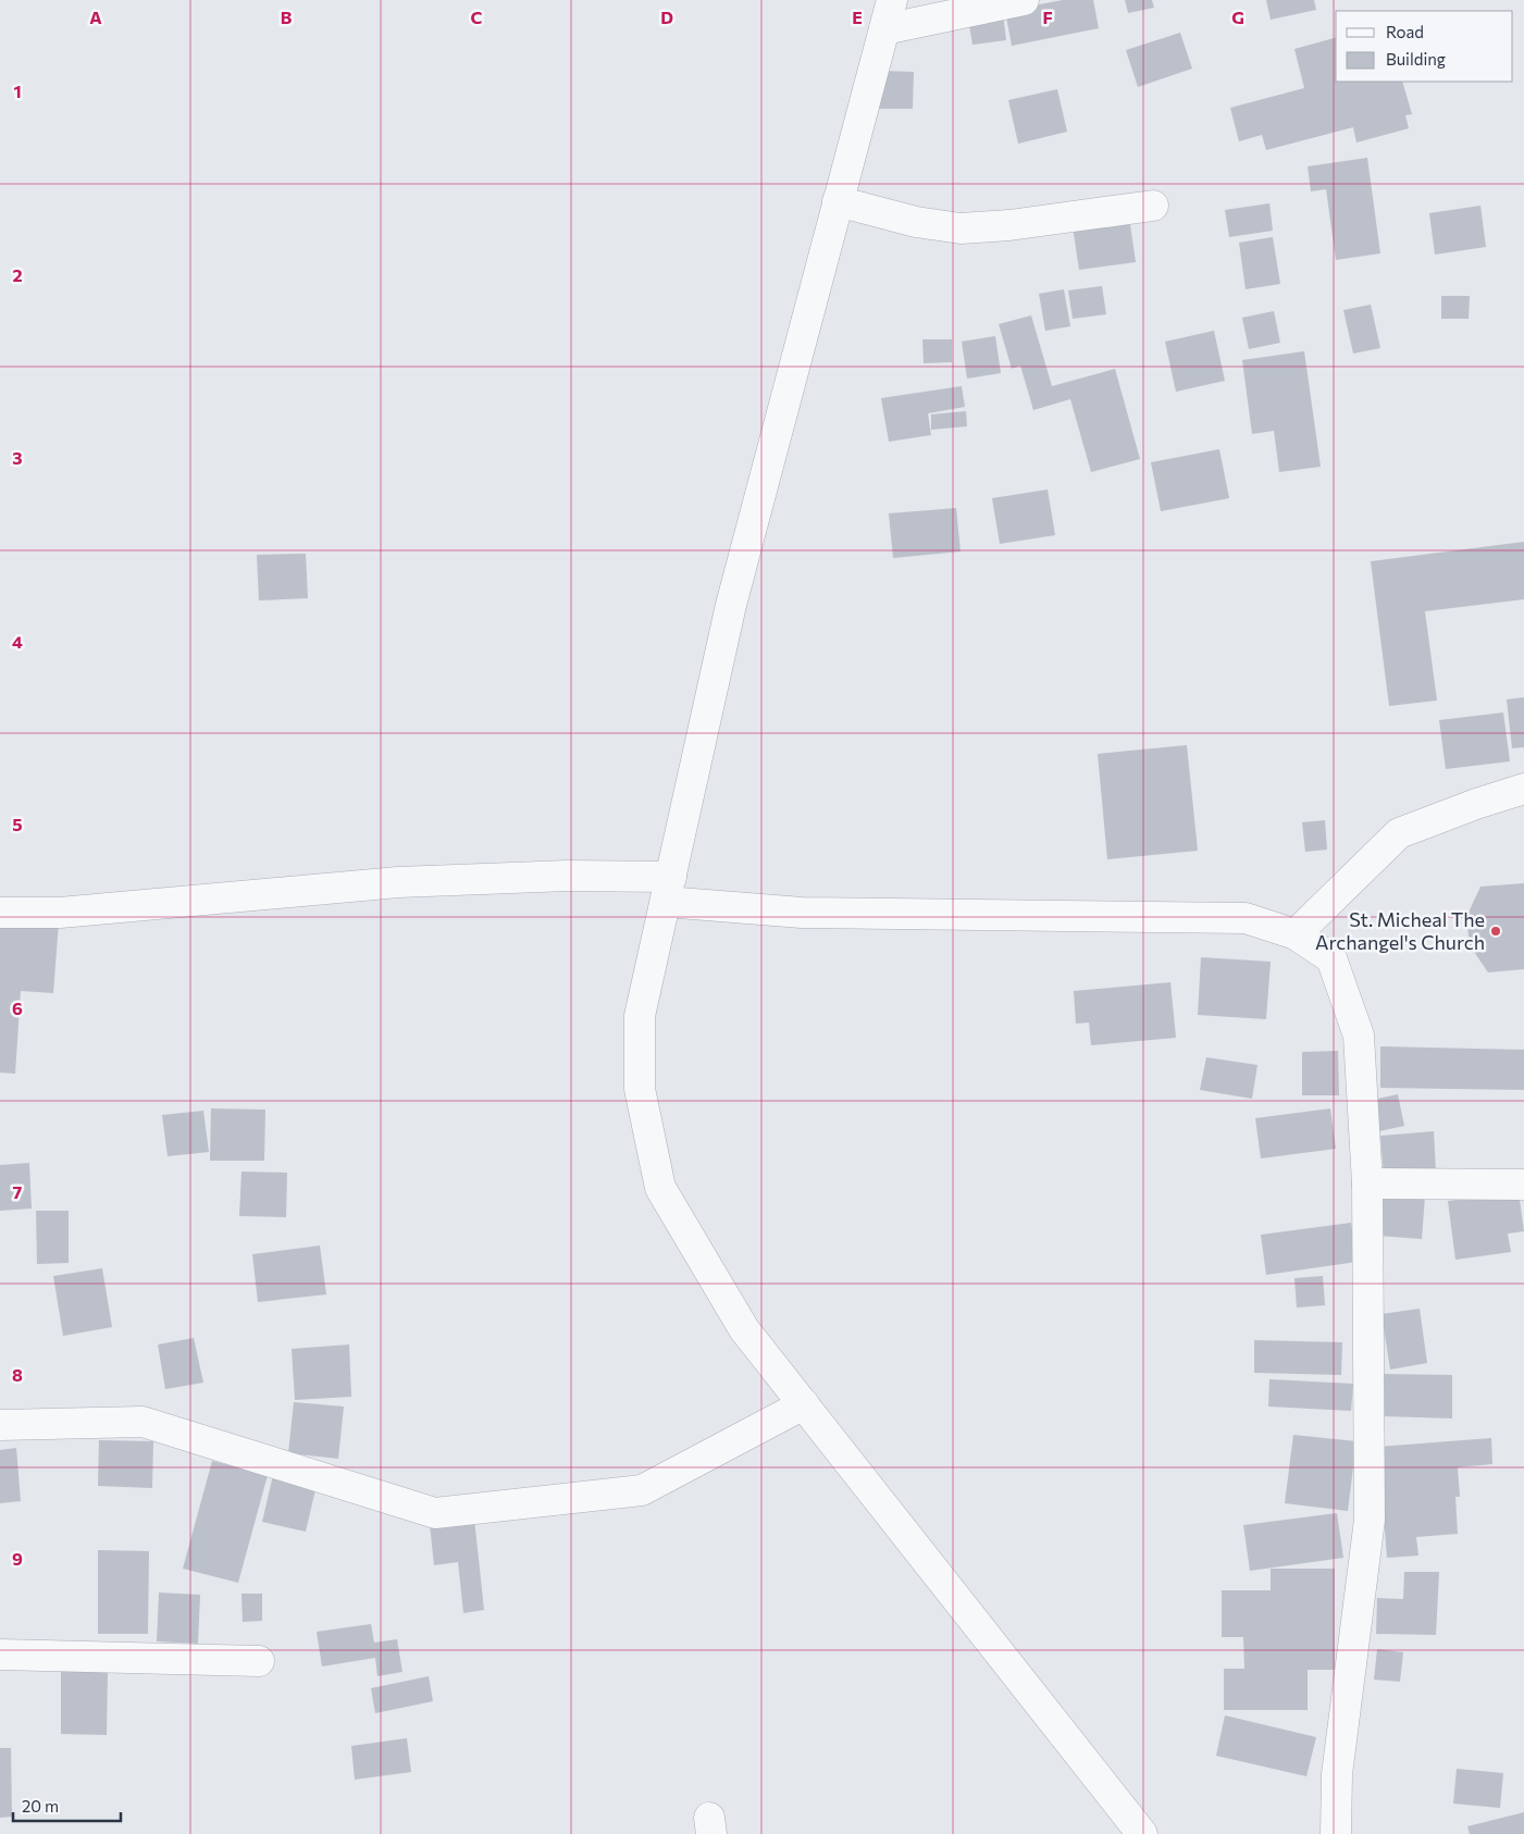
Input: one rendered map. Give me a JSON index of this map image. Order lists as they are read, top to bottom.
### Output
{
  "places": ["St. Micheal The Archangel's Church"],
  "legend": ["Road", "Building"],
  "scale_bar": "20 m",
  "grid": {
    "columns": [
      "A",
      "B",
      "C",
      "D",
      "E",
      "F",
      "G"
    ],
    "rows": [
      "1",
      "2",
      "3",
      "4",
      "5",
      "6",
      "7",
      "8",
      "9"
    ]
  }
}
